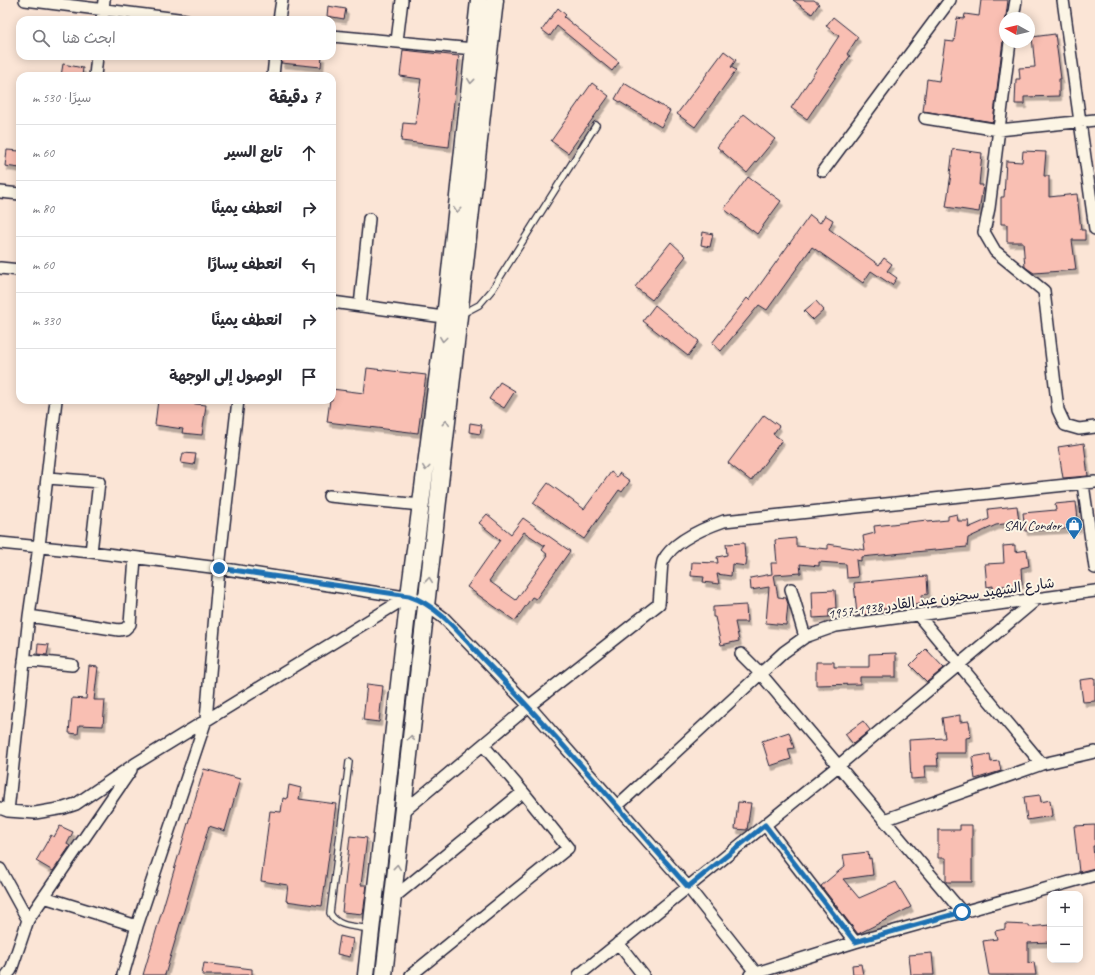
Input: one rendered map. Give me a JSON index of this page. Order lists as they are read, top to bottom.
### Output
{
  "streets": {
    "street": ["شارع الشهيد سحنون عبد القادر 1938-1957"]
  },
  "places": {
    "shop": ["SAV Condor"]
  },
  "north": "left",
  "page": {
    "search": "ابحث هنا",
    "heading": ["7 دقيقة", "سيرًا · 530 m"],
    "list": [
      ["تابع السير", "60 m"],
      ["انعطف يمينًا", "80 m"],
      ["انعطف يسارًا", "60 m"],
      ["انعطف يمينًا", "330 m"],
      "الوصول إلى الوجهة"
    ],
    "map_buttons": ["+", "−"]
  }
}
